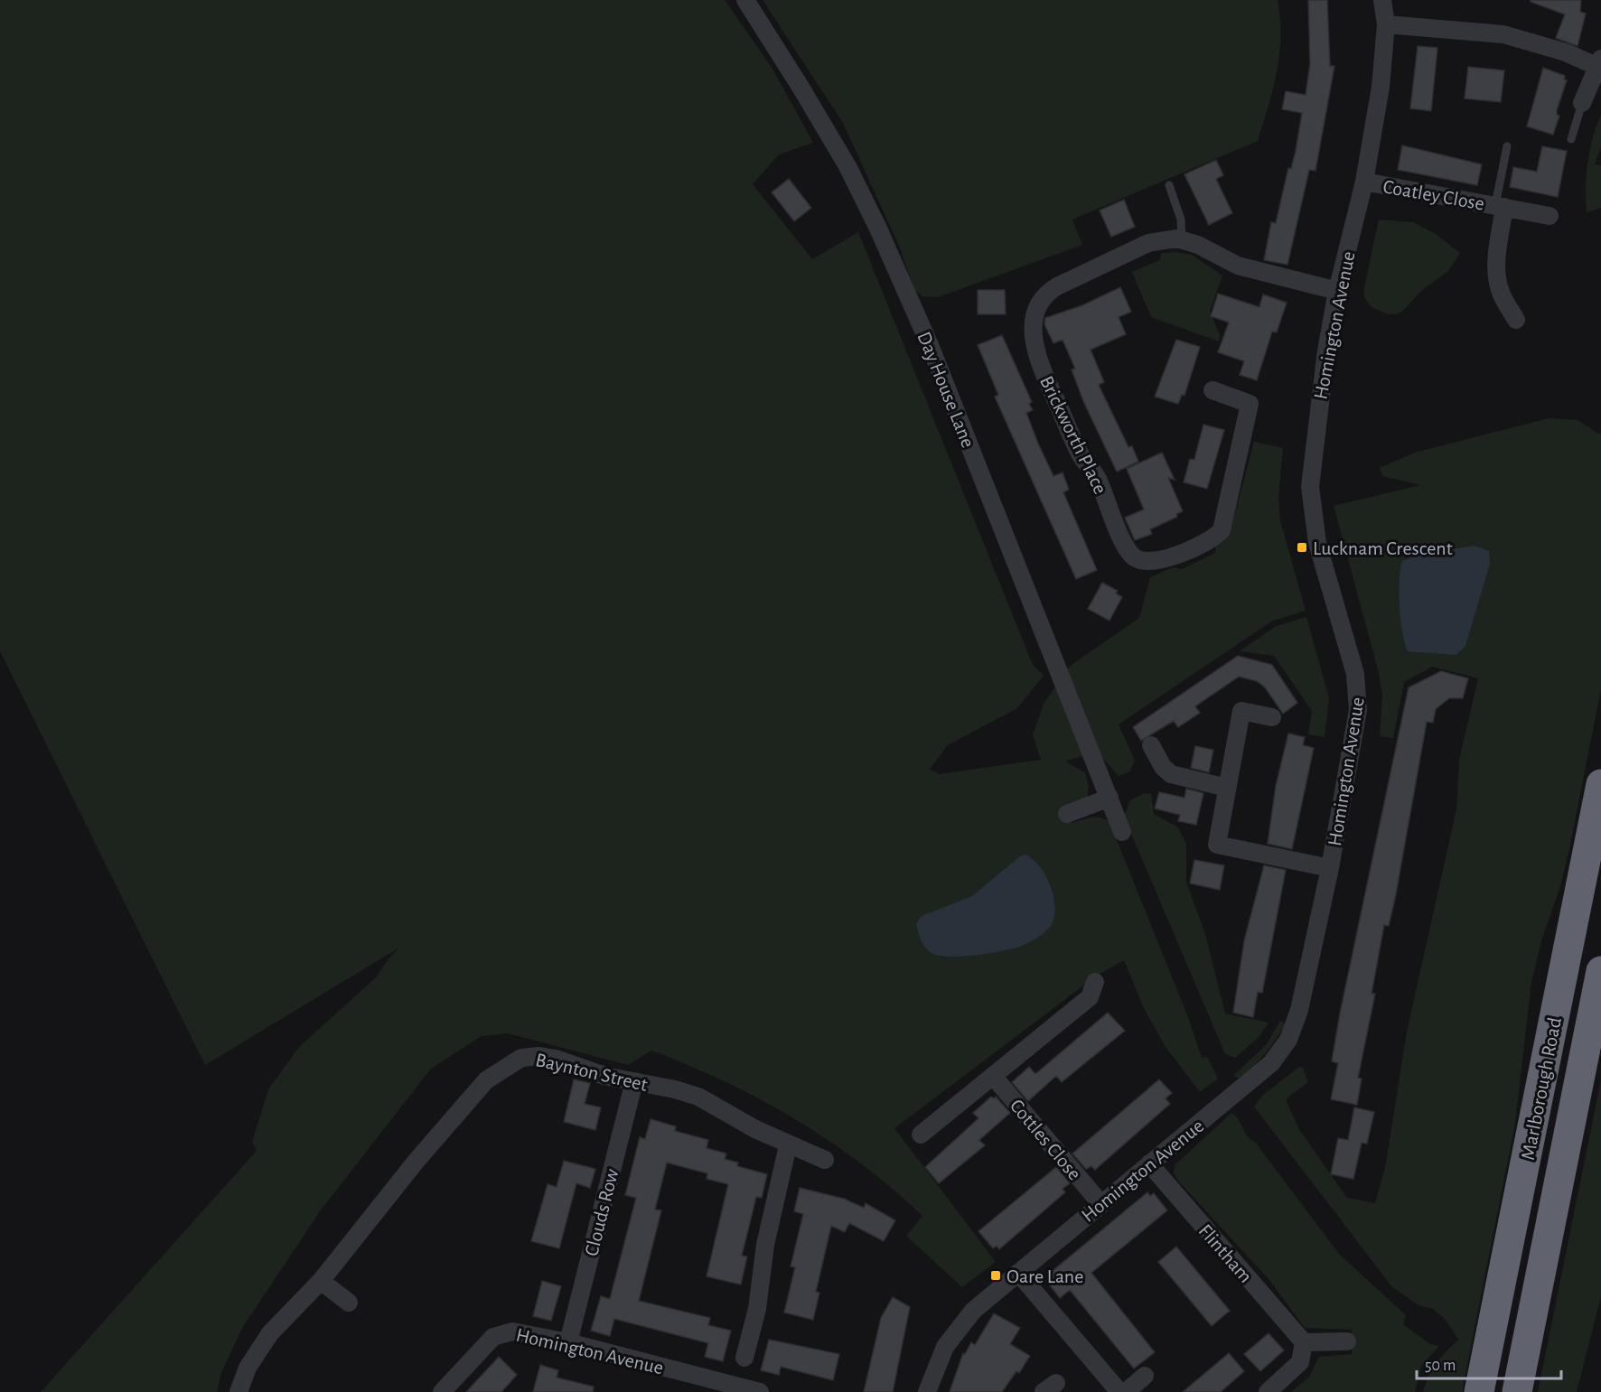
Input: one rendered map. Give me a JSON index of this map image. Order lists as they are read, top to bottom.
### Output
{
  "streets": {
    "highway": ["Marlborough Road"],
    "street": [
      "Coatley Close",
      "Homington Avenue",
      "Day House Lane",
      "Brickworth Place",
      "Baynton Street",
      "Cottles Close",
      "Clouds Row",
      "Flintham"
    ]
  },
  "crossings": [
    ["Coatley Close", "Homington Avenue"],
    ["Homington Avenue", "Brickworth Place"],
    ["Homington Avenue", "Cottles Close"],
    ["Homington Avenue", "Clouds Row"],
    ["Homington Avenue", "Flintham"],
    ["Baynton Street", "Clouds Row"]
  ],
  "places": {
    "transit": ["Lucknam Crescent", "Oare Lane"]
  },
  "scale_bar": "50 m"
}
